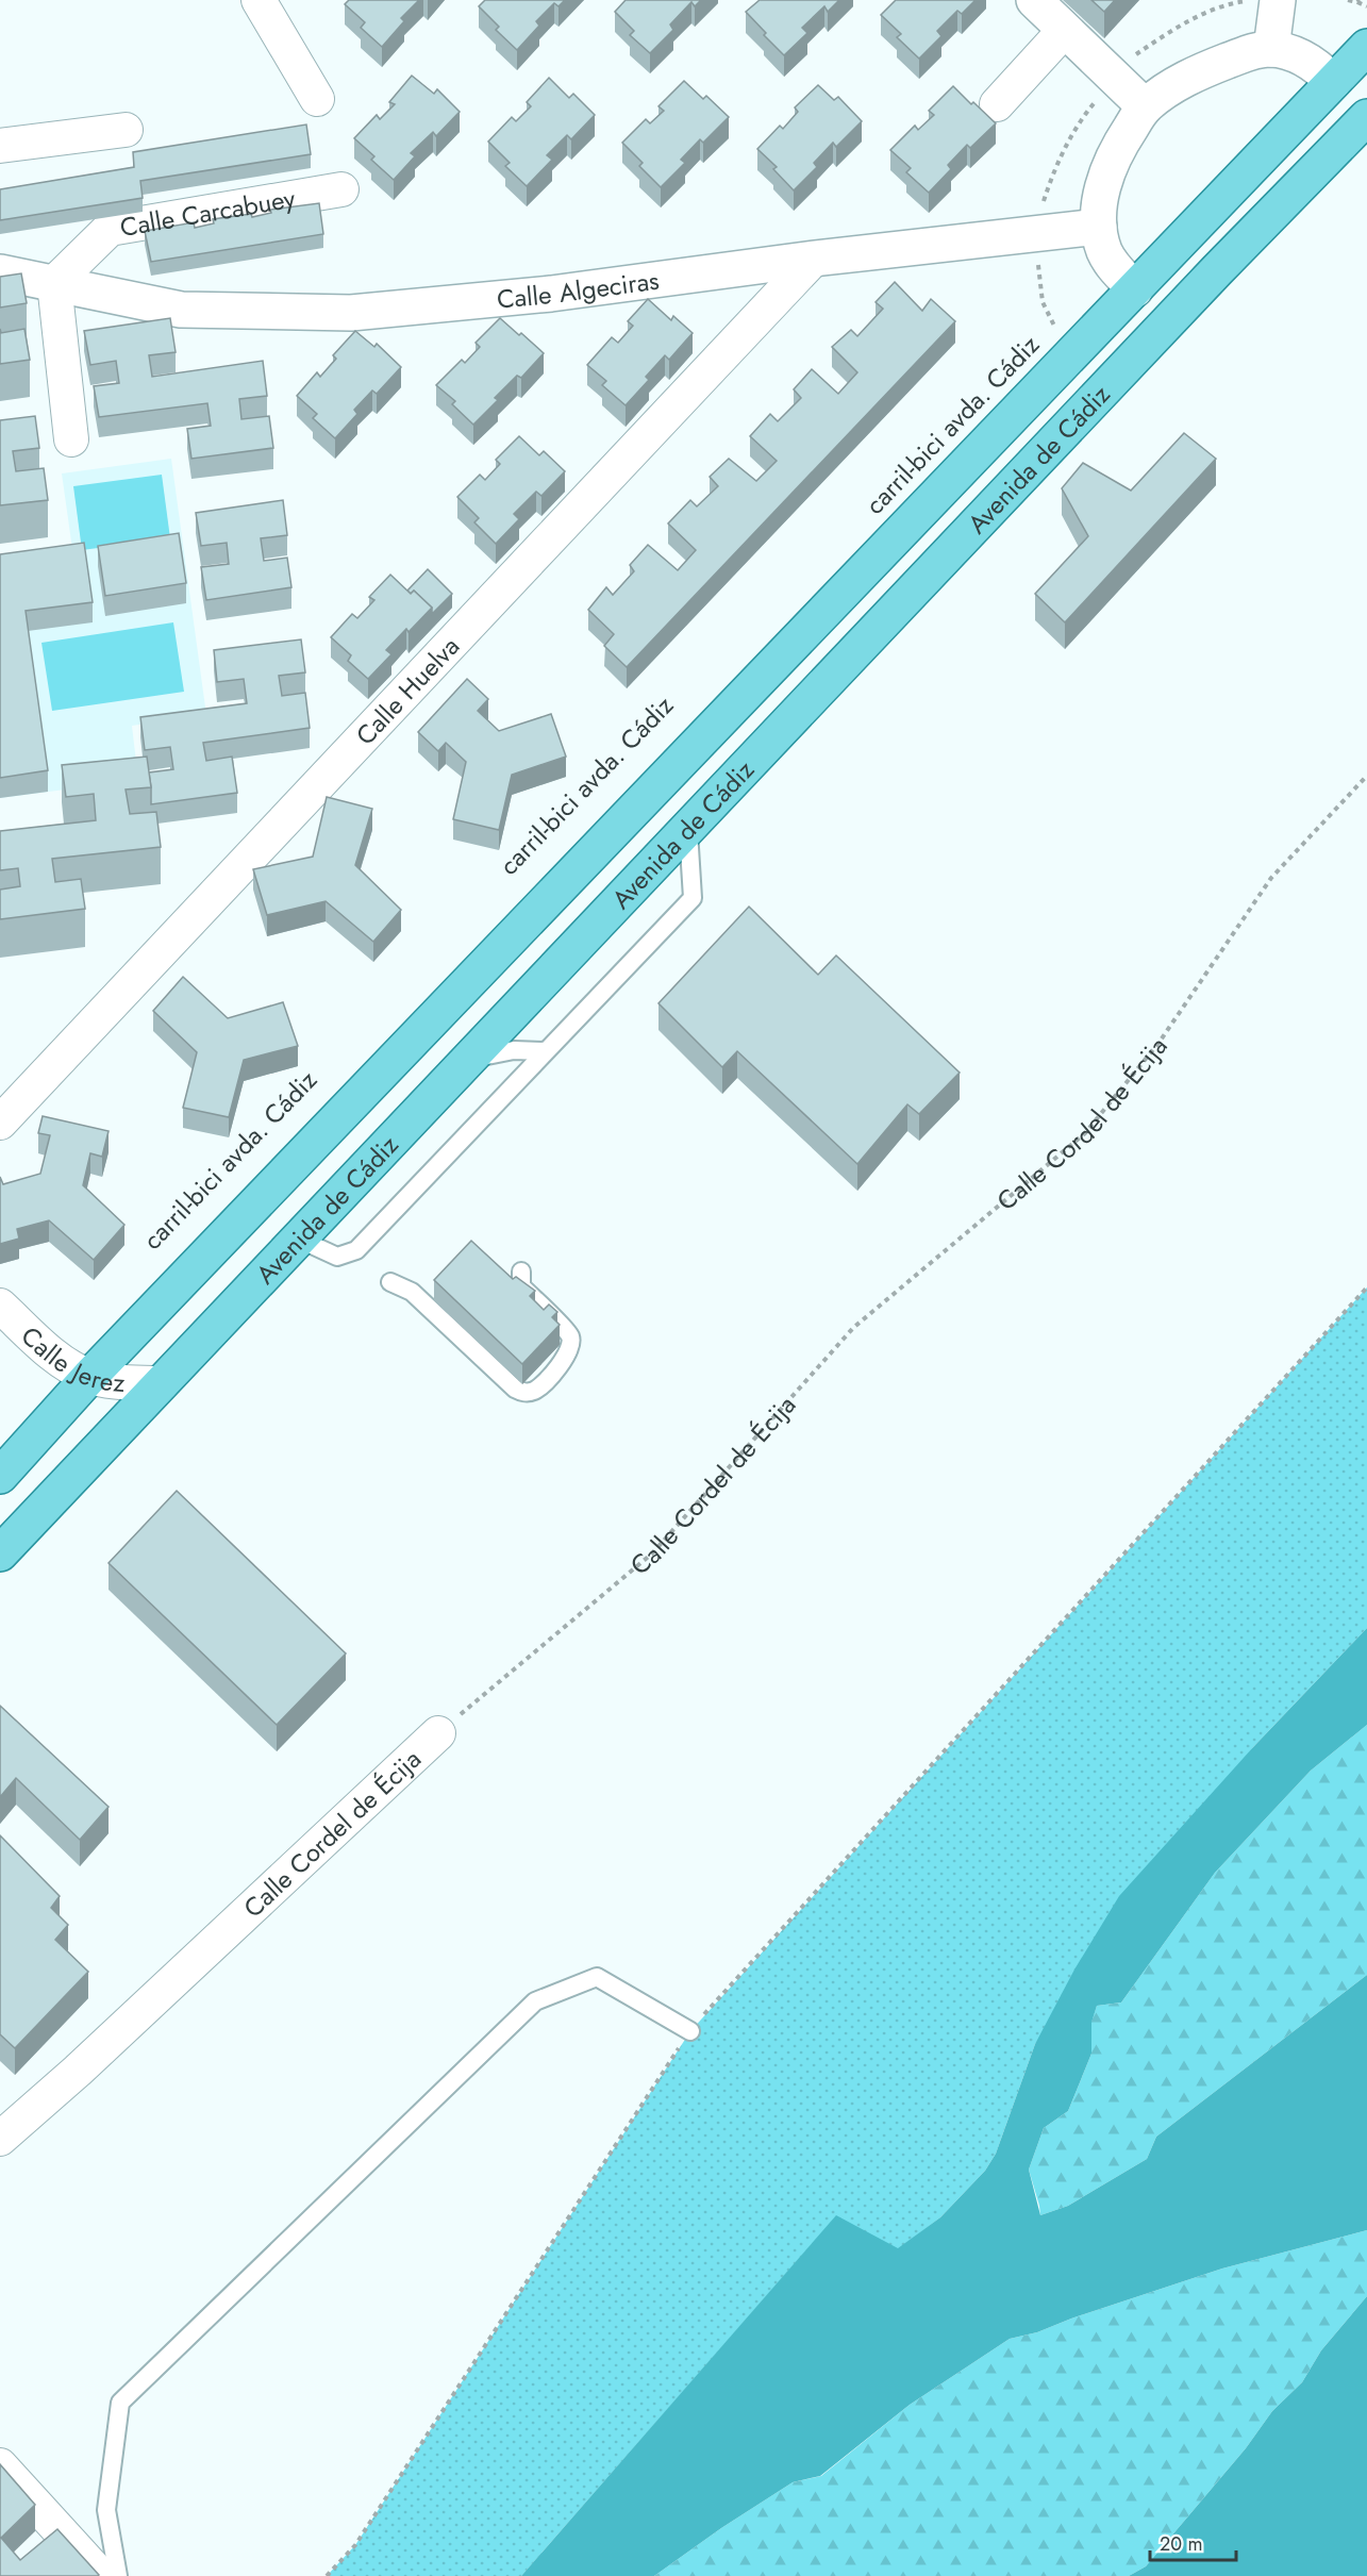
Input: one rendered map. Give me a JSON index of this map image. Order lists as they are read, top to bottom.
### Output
{
  "streets": {
    "main road": ["Avenida de Cádiz"],
    "street": [
      "Calle Carcabuey",
      "Calle Algeciras",
      "Calle Huelva",
      "Calle Cordel de Écija",
      "Calle Jerez"
    ],
    "path": ["carril-bici avda. Cádiz"]
  },
  "crossings": [
    ["Calle Carcabuey", "Calle Algeciras"],
    ["Calle Algeciras", "carril-bici avda. Cádiz"],
    ["Calle Algeciras", "Calle Huelva"],
    ["Avenida de Cádiz", "Calle Jerez"]
  ],
  "scale_bar": "20 m"
}
